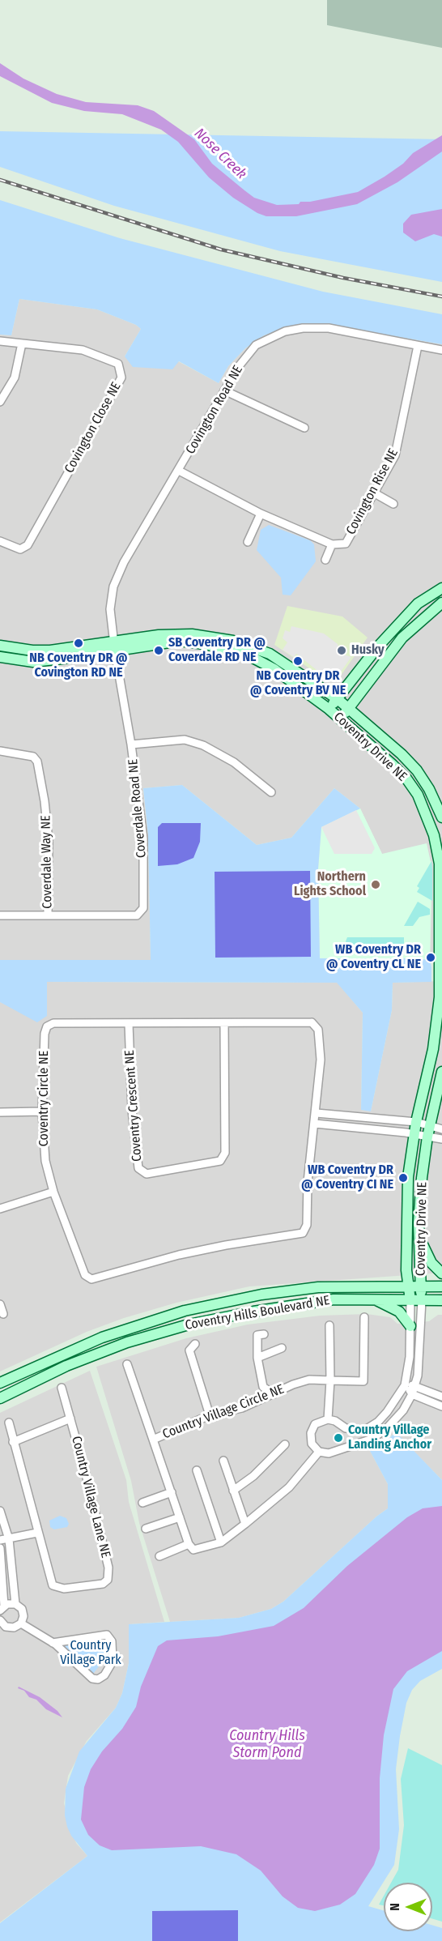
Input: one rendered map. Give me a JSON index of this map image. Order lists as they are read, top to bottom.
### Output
{
  "streets": {
    "street": [
      "Covington Road NE",
      "Covington Close NE",
      "Covington Rise NE",
      "Coventry Drive NE",
      "Coverdale Road NE",
      "Coverdale Way NE",
      "Coventry Circle NE",
      "Coventry Crescent NE",
      "Coventry Hills Boulevard NE",
      "Country Village Circle NE",
      "Country Village Lane NE"
    ]
  },
  "crossings": [
    ["Covington Road NE", "Covington Rise NE"],
    ["Covington Road NE", "Coventry Drive NE"],
    ["Covington Road NE", "Coverdale Road NE"],
    ["Coventry Drive NE", "Coverdale Road NE"],
    ["Coventry Drive NE", "Coventry Hills Boulevard NE"],
    ["Coverdale Road NE", "Coverdale Way NE"],
    ["Coventry Circle NE", "Coventry Crescent NE"]
  ],
  "water": ["Nose Creek", "Country Hills Storm Pond"],
  "parks": ["Country Village Park"],
  "places": [
    "NB Coventry DR @ Covington RD NE",
    "SB Coventry DR @ Coverdale RD NE",
    "Husky",
    "NB Coventry DR @ Coventry BV NE",
    "Northern Lights School",
    "WB Coventry DR @ Coventry CL NE",
    "WB Coventry DR @ Coventry CI NE",
    "Country Village Landing Anchor"
  ],
  "north": "left"
}
